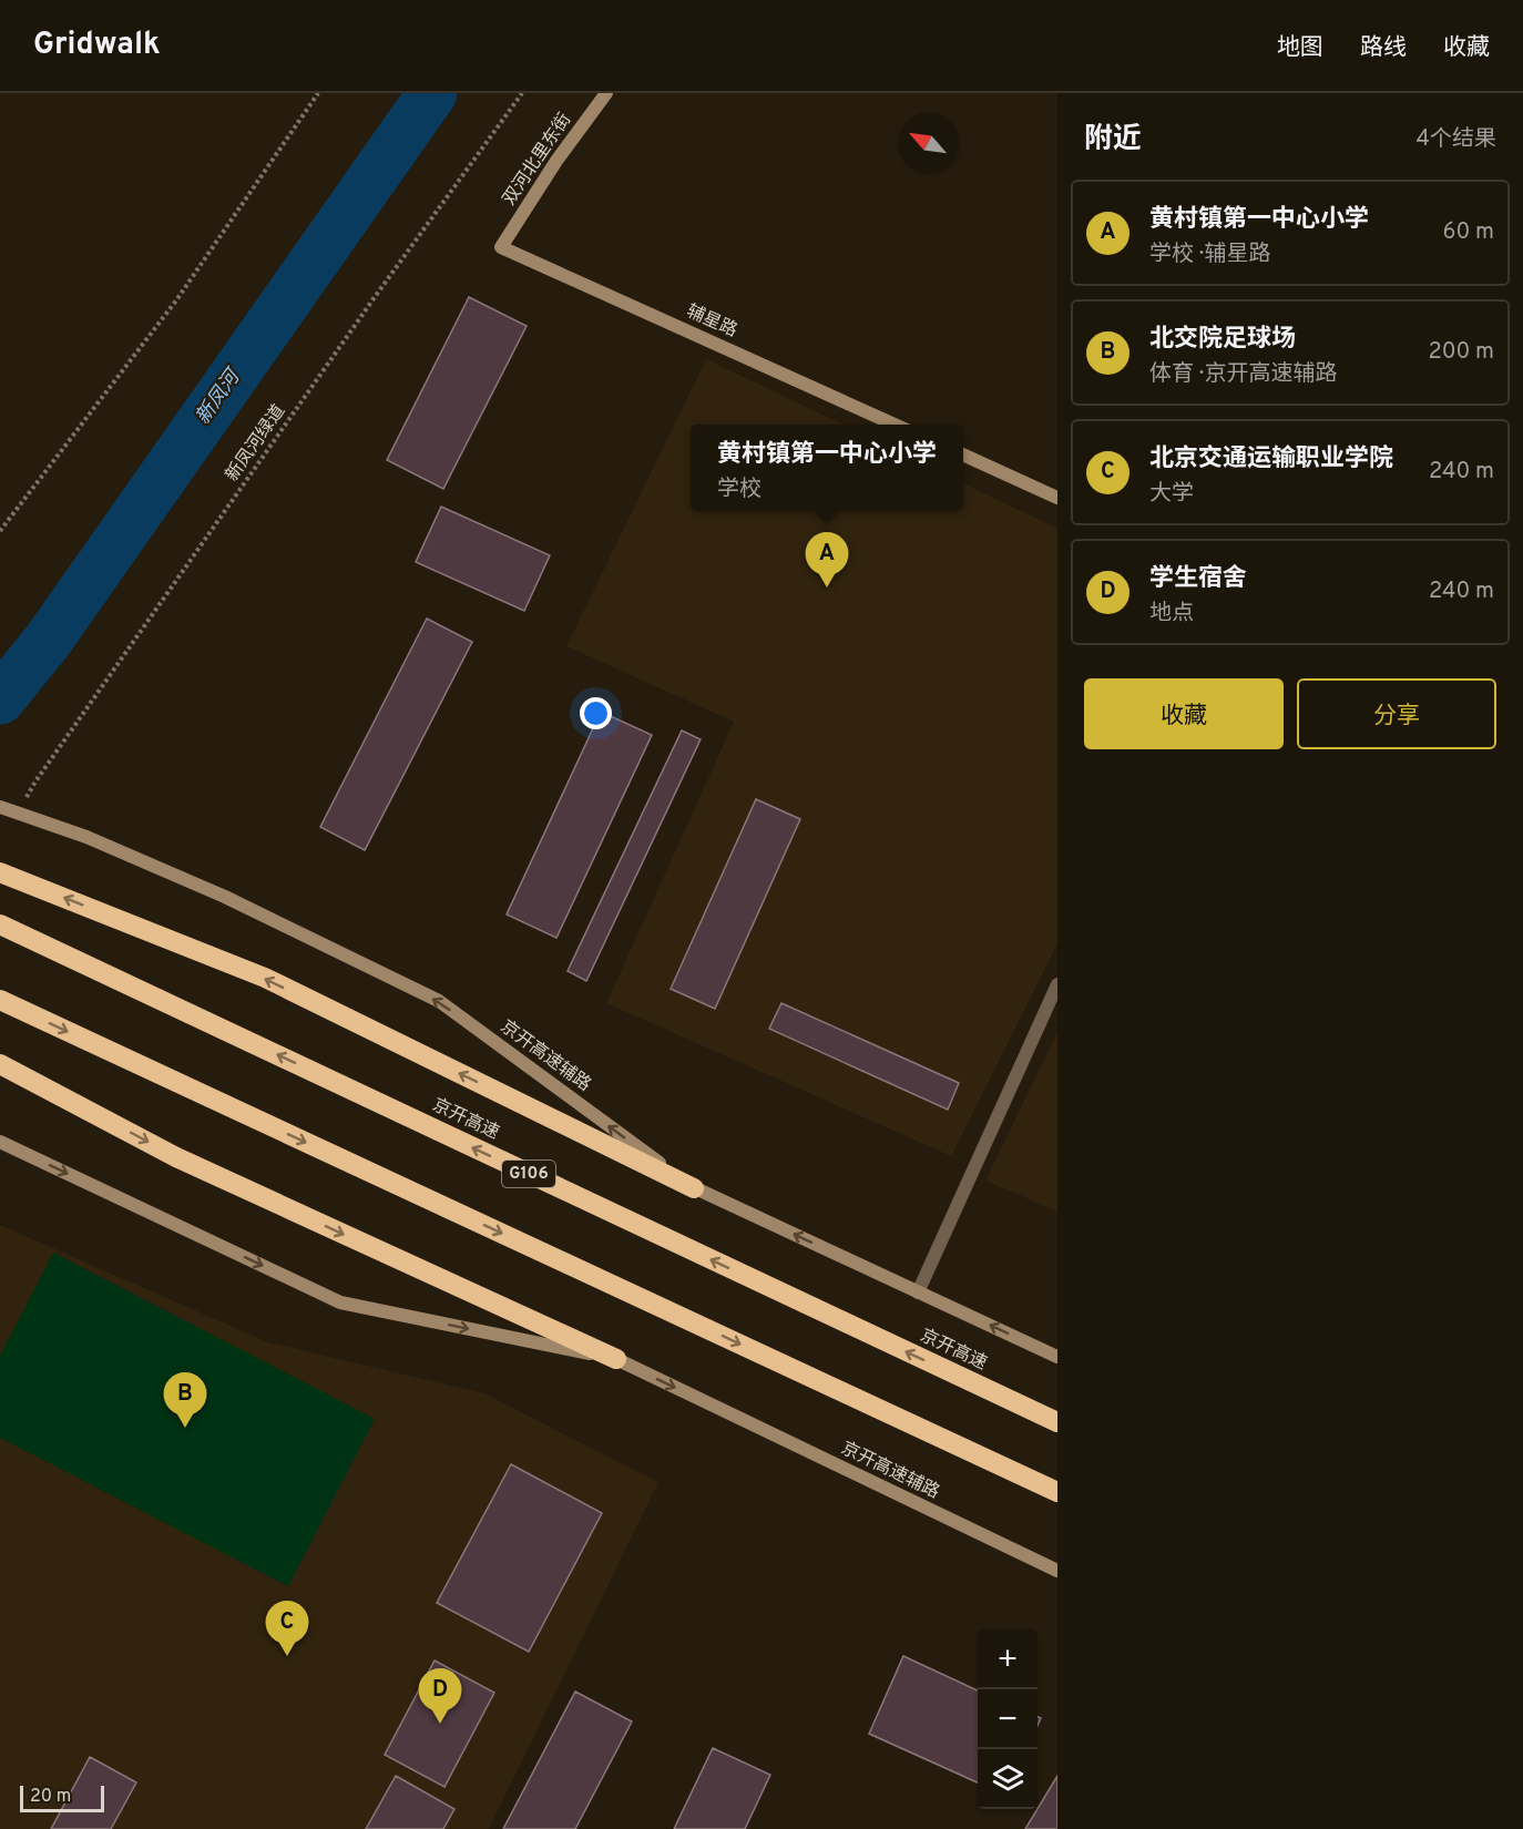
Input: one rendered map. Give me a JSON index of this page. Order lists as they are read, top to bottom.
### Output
{
  "streets": {
    "highway": ["京开高速", "G106"],
    "main road": ["双河北里东街", "辅星路", "京开高速辅路"],
    "path": ["新凤河绿道"]
  },
  "crossings": [
    ["双河北里东街", "辅星路"],
    ["新凤河绿道", "京开高速辅路"]
  ],
  "water": ["新凤河"],
  "scale_bar": "20 m",
  "north": "top left",
  "page": {
    "header": "Gridwalk",
    "nav": ["地图", "路线", "收藏"],
    "heading": ["附近", "4个结果"],
    "list": [
      {
        "mark": "A",
        "name": "黄村镇第一中心小学",
        "note": "学校 · 辅星路",
        "value": "60 m"
      },
      {
        "mark": "B",
        "name": "北交院足球场",
        "note": "体育 · 京开高速辅路",
        "value": "200 m"
      },
      {
        "mark": "C",
        "name": "北京交通运输职业学院",
        "note": "大学",
        "value": "240 m"
      },
      {
        "mark": "D",
        "name": "学生宿舍",
        "note": "地点",
        "value": "240 m"
      }
    ],
    "popup": ["黄村镇第一中心小学", "学校"],
    "pins": [
      "A",
      "B",
      "C",
      "D"
    ],
    "buttons": ["收藏", "分享"],
    "map_buttons": ["+", "−"],
    "scale": "20 m"
  }
}
